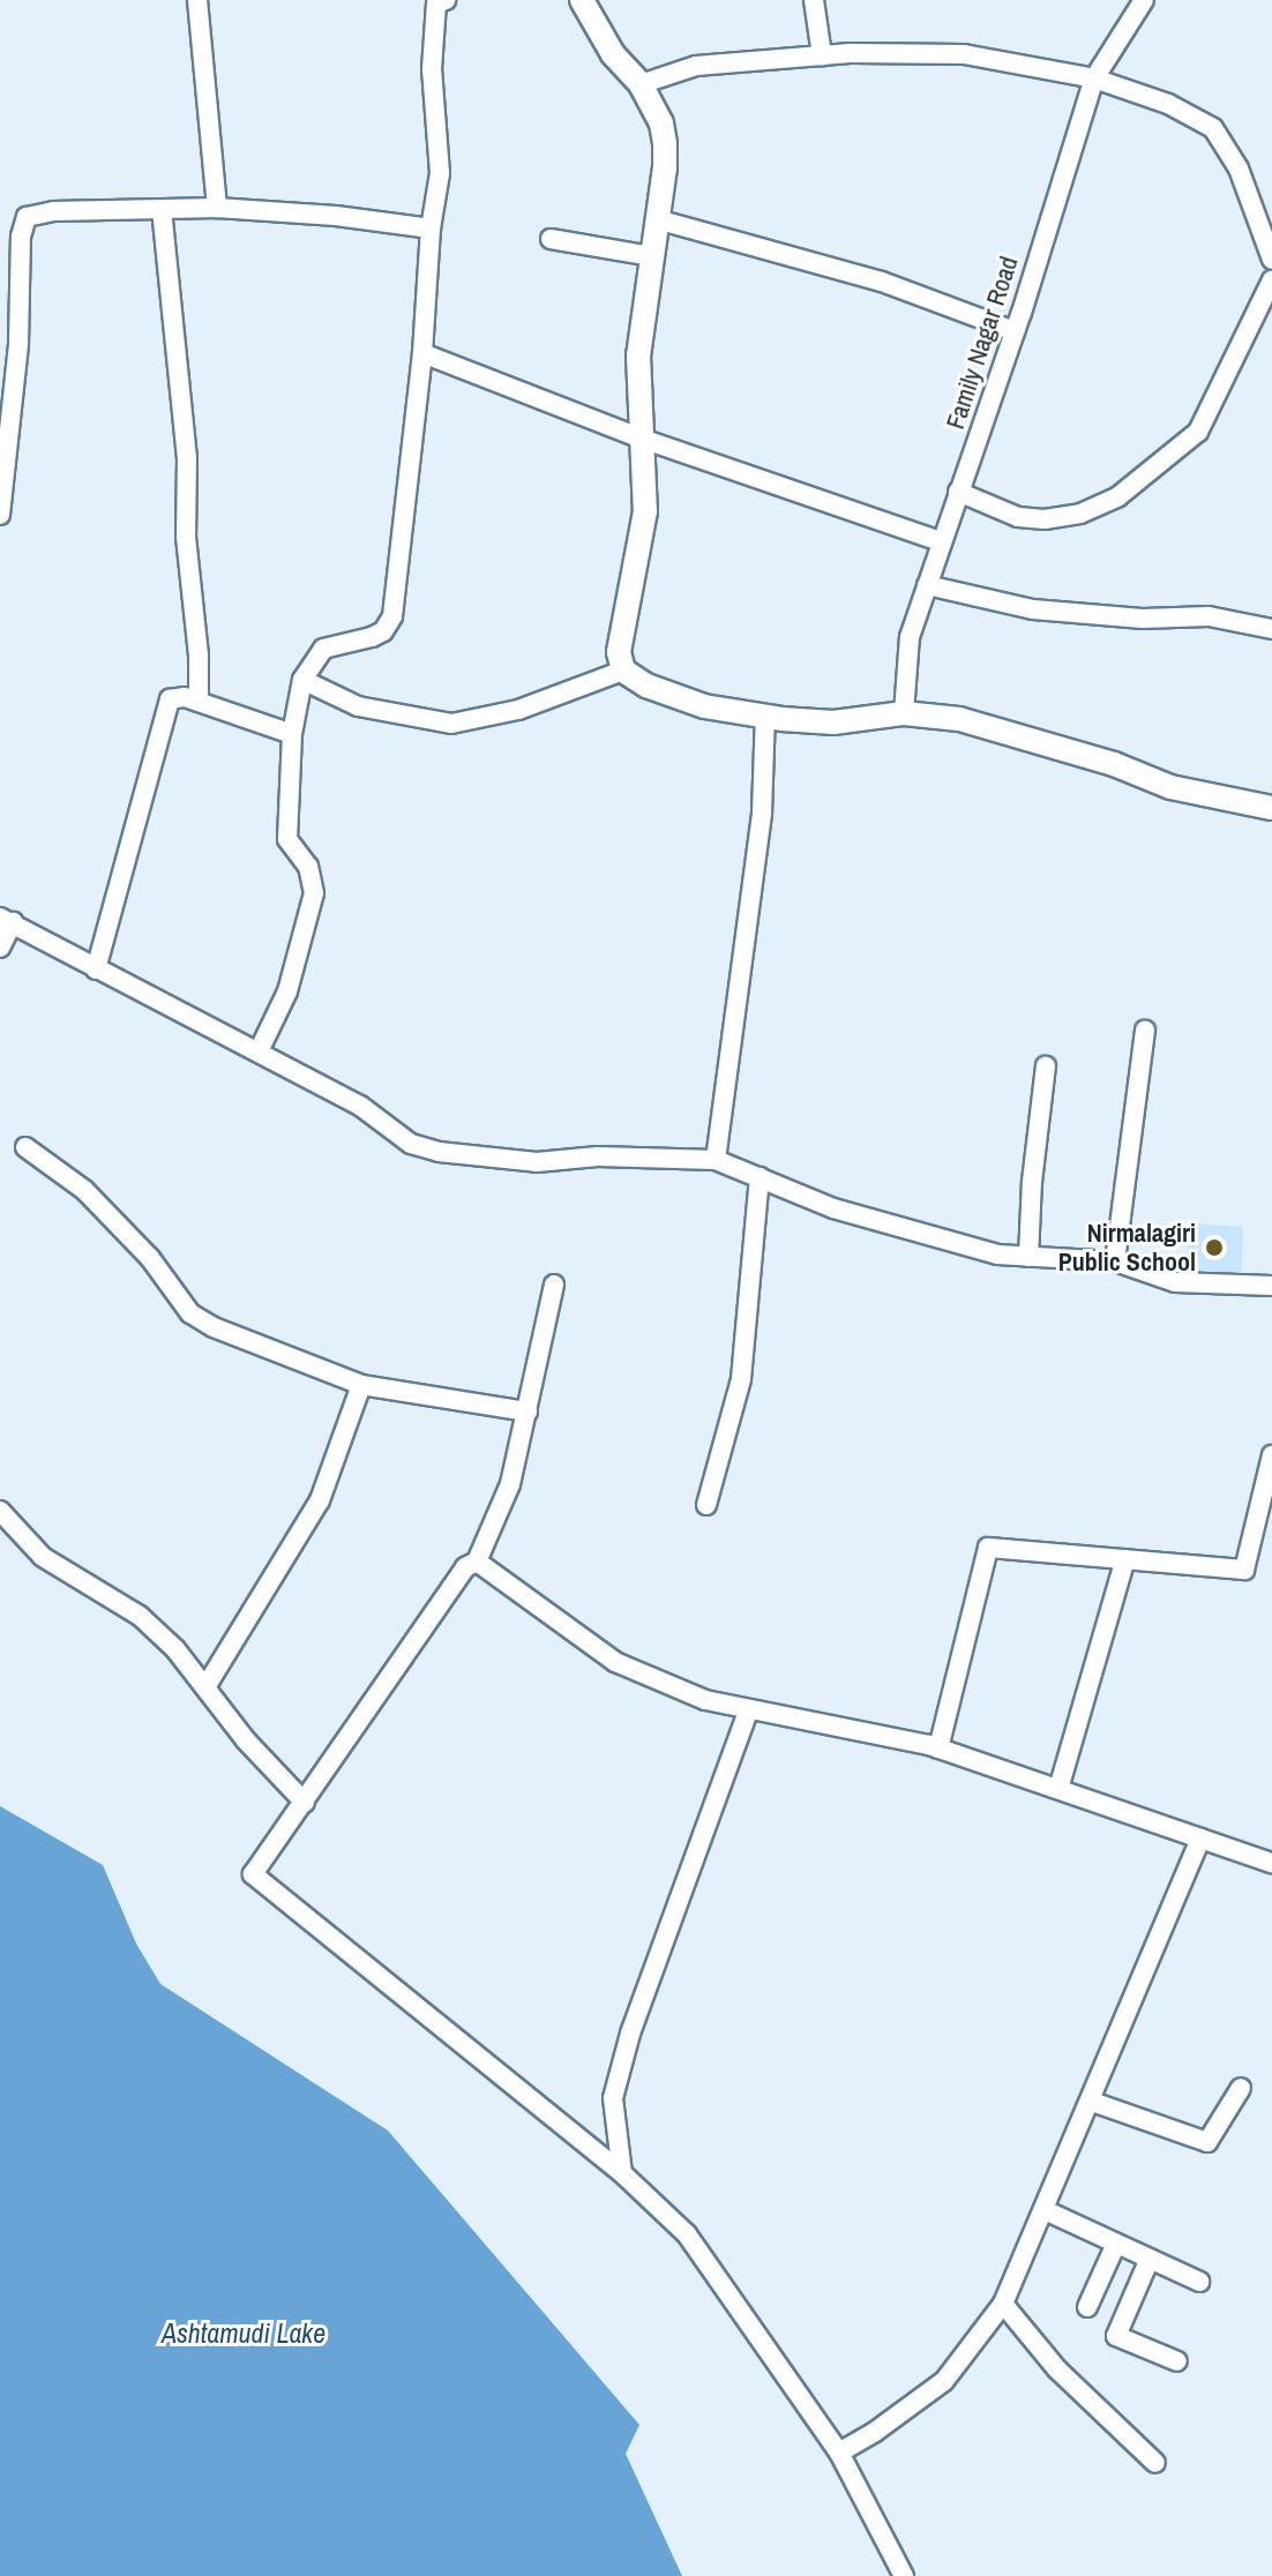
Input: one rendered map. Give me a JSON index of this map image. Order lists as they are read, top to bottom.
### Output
{
  "streets": {
    "street": ["Family Nagar Road"]
  },
  "water": ["Ashtamudi Lake"],
  "places": ["Nirmalagiri Public School"]
}
